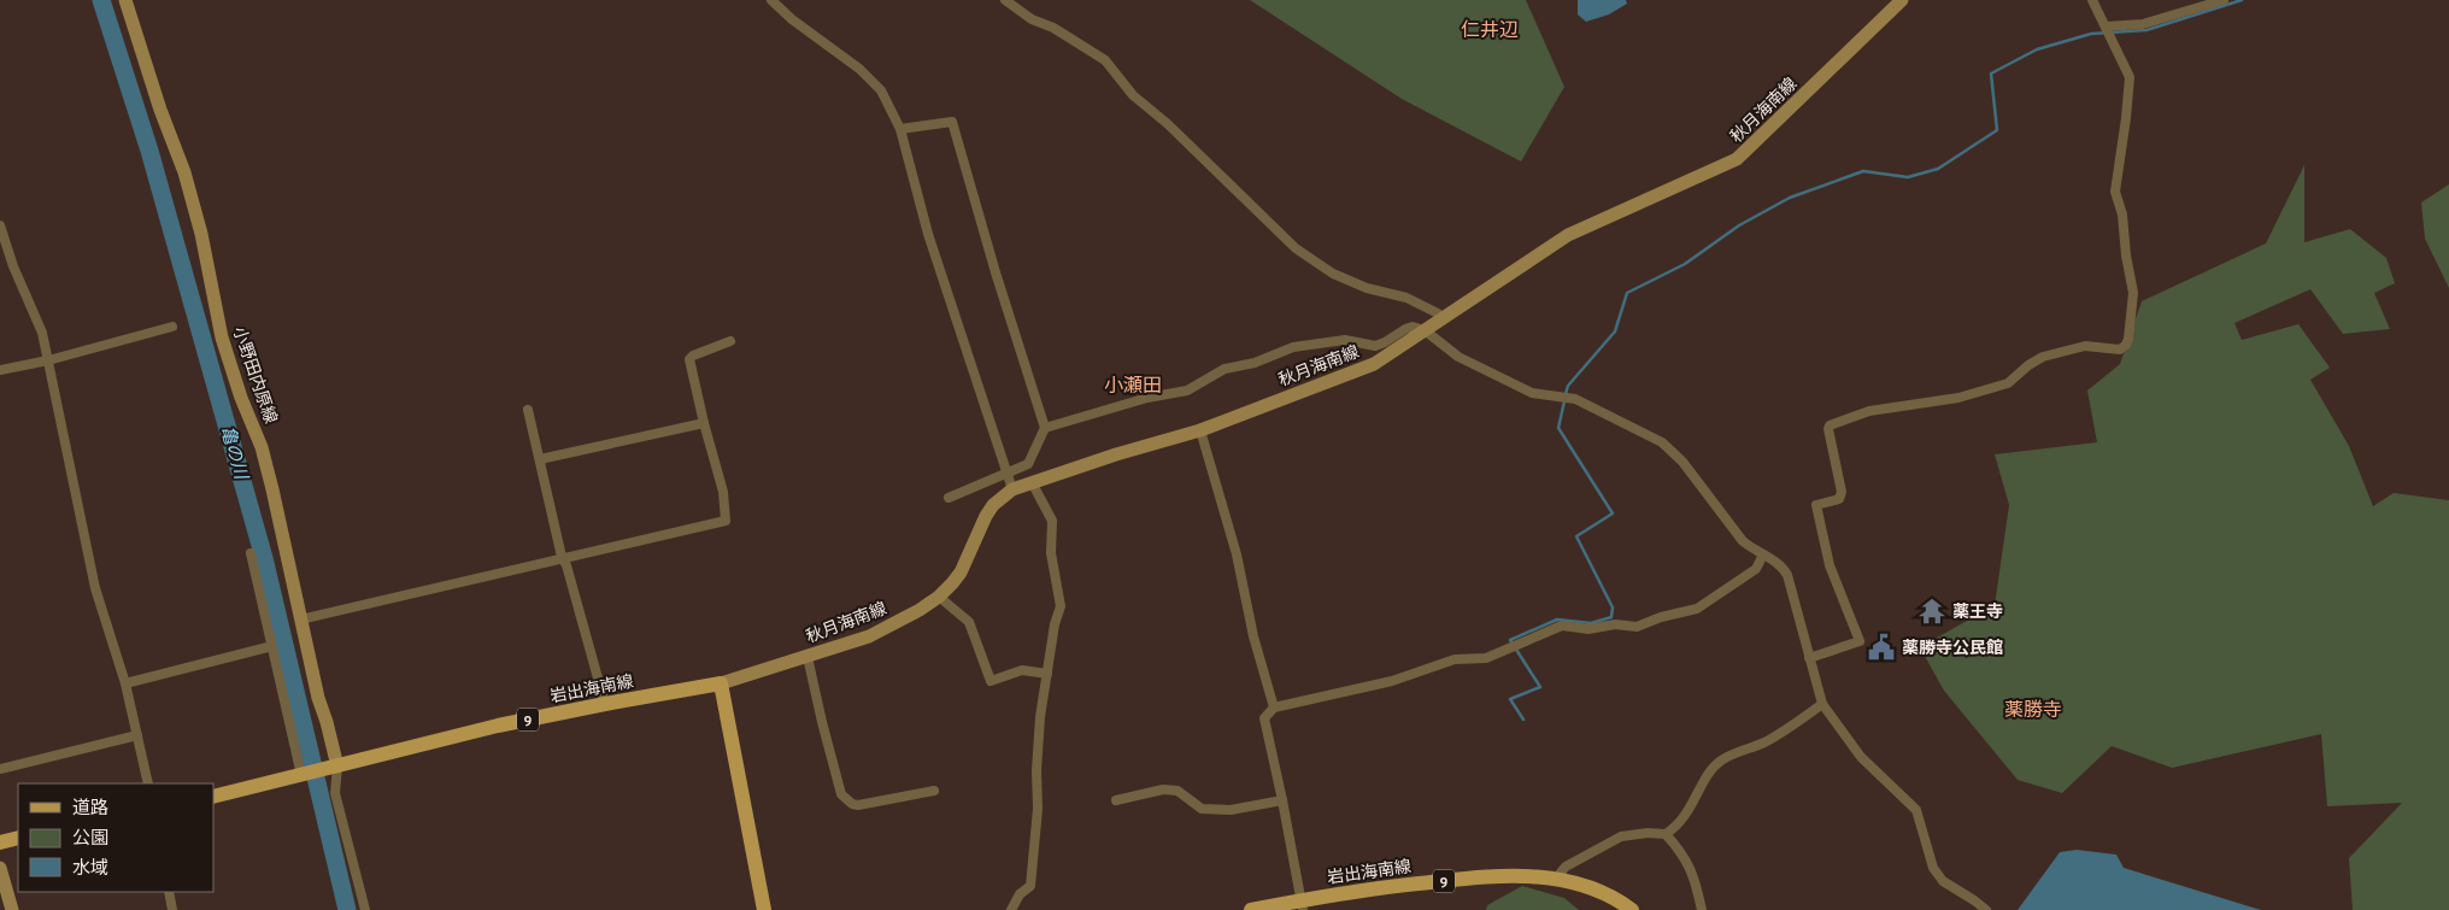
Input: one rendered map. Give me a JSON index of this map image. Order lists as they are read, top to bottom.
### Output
{
  "streets": {
    "main road": [
      "秋月海南線",
      "小野田内原線",
      "岩出海南線",
      "9"
    ]
  },
  "crossings": [
    ["秋月海南線", "岩出海南線"],
    ["小野田内原線", "岩出海南線"]
  ],
  "districts": ["仁井辺", "小瀬田", "薬勝寺"],
  "water": ["亀の川"],
  "places": {
    "temple": ["薬王寺"],
    "public building": ["薬勝寺公民館"]
  },
  "legend": ["道路", "公園", "水域"]
}
